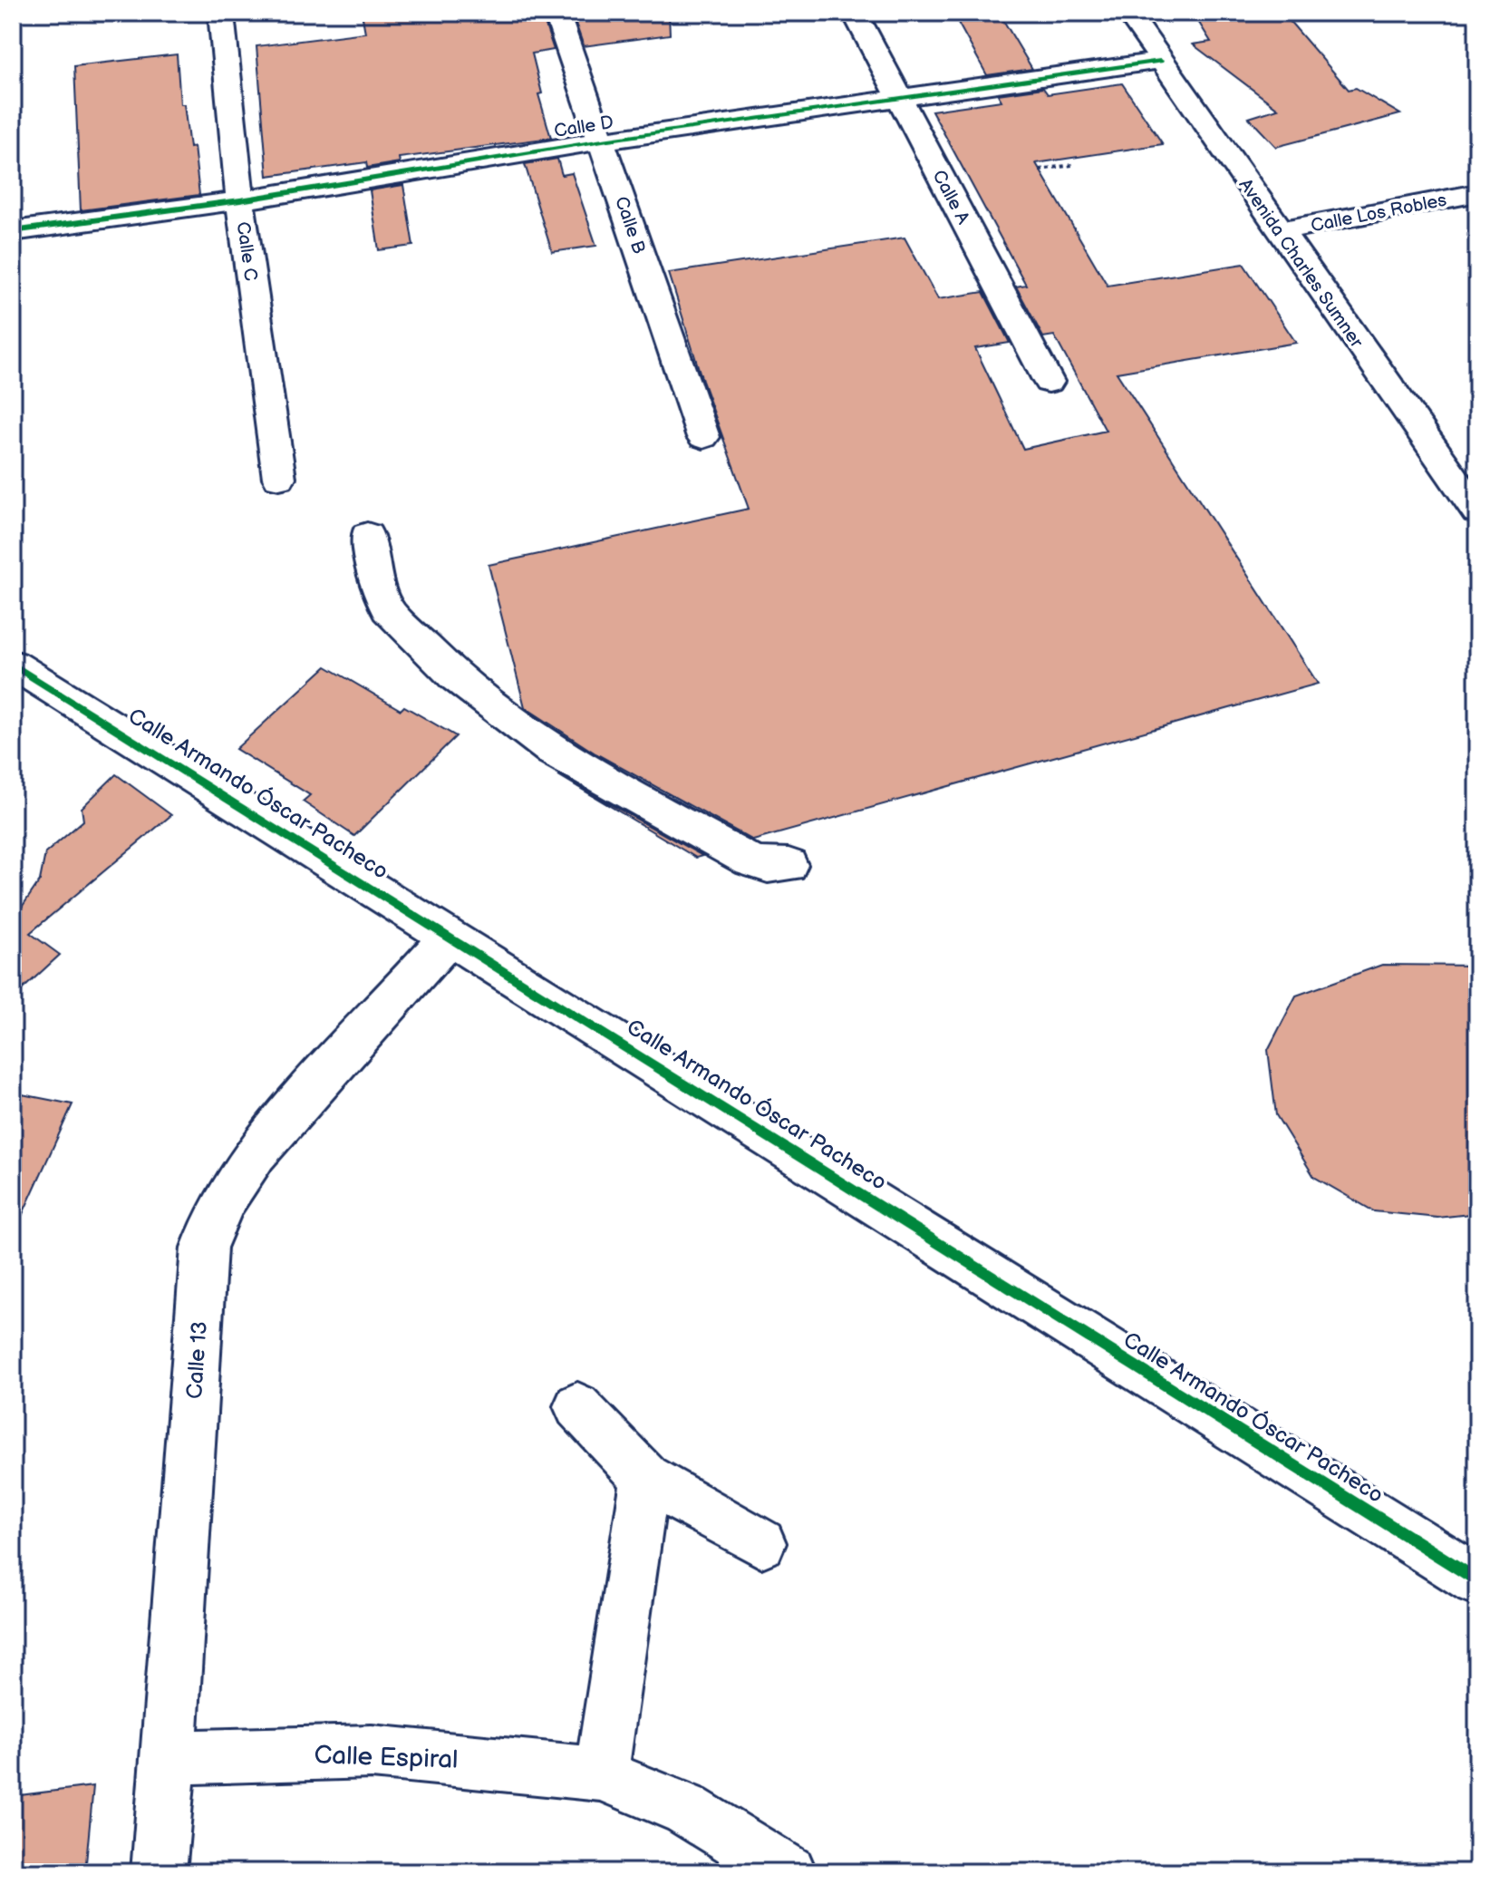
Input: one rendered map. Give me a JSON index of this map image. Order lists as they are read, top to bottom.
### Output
{
  "streets": {
    "street": [
      "Calle D",
      "Calle A",
      "Calle Los Robles",
      "Calle B",
      "Calle C",
      "Avenida Charles Sumner",
      "Calle Armando Óscar Pacheco",
      "Calle 13",
      "Calle Espiral"
    ]
  },
  "crossings": [
    ["Calle D", "Calle A"],
    ["Calle D", "Calle B"],
    ["Calle D", "Calle C"],
    ["Calle D", "Avenida Charles Sumner"],
    ["Calle Los Robles", "Avenida Charles Sumner"],
    ["Calle Armando Óscar Pacheco", "Calle 13"],
    ["Calle 13", "Calle Espiral"]
  ]
}
